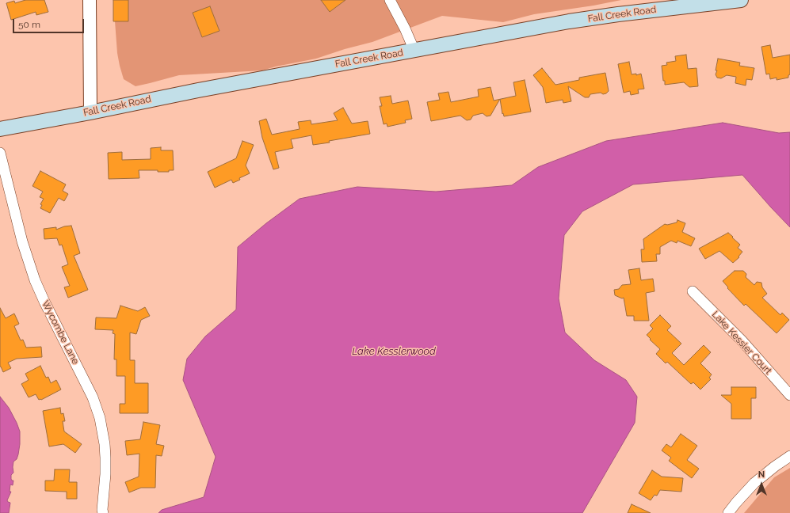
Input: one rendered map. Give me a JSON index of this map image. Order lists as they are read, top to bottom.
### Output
{
  "streets": {
    "main road": ["Fall Creek Road"],
    "street": ["Wycombe Lane", "Lake Kessler Court"]
  },
  "water": ["Lake Kesslerwood"],
  "scale_bar": "50 m",
  "north": "top"
}
